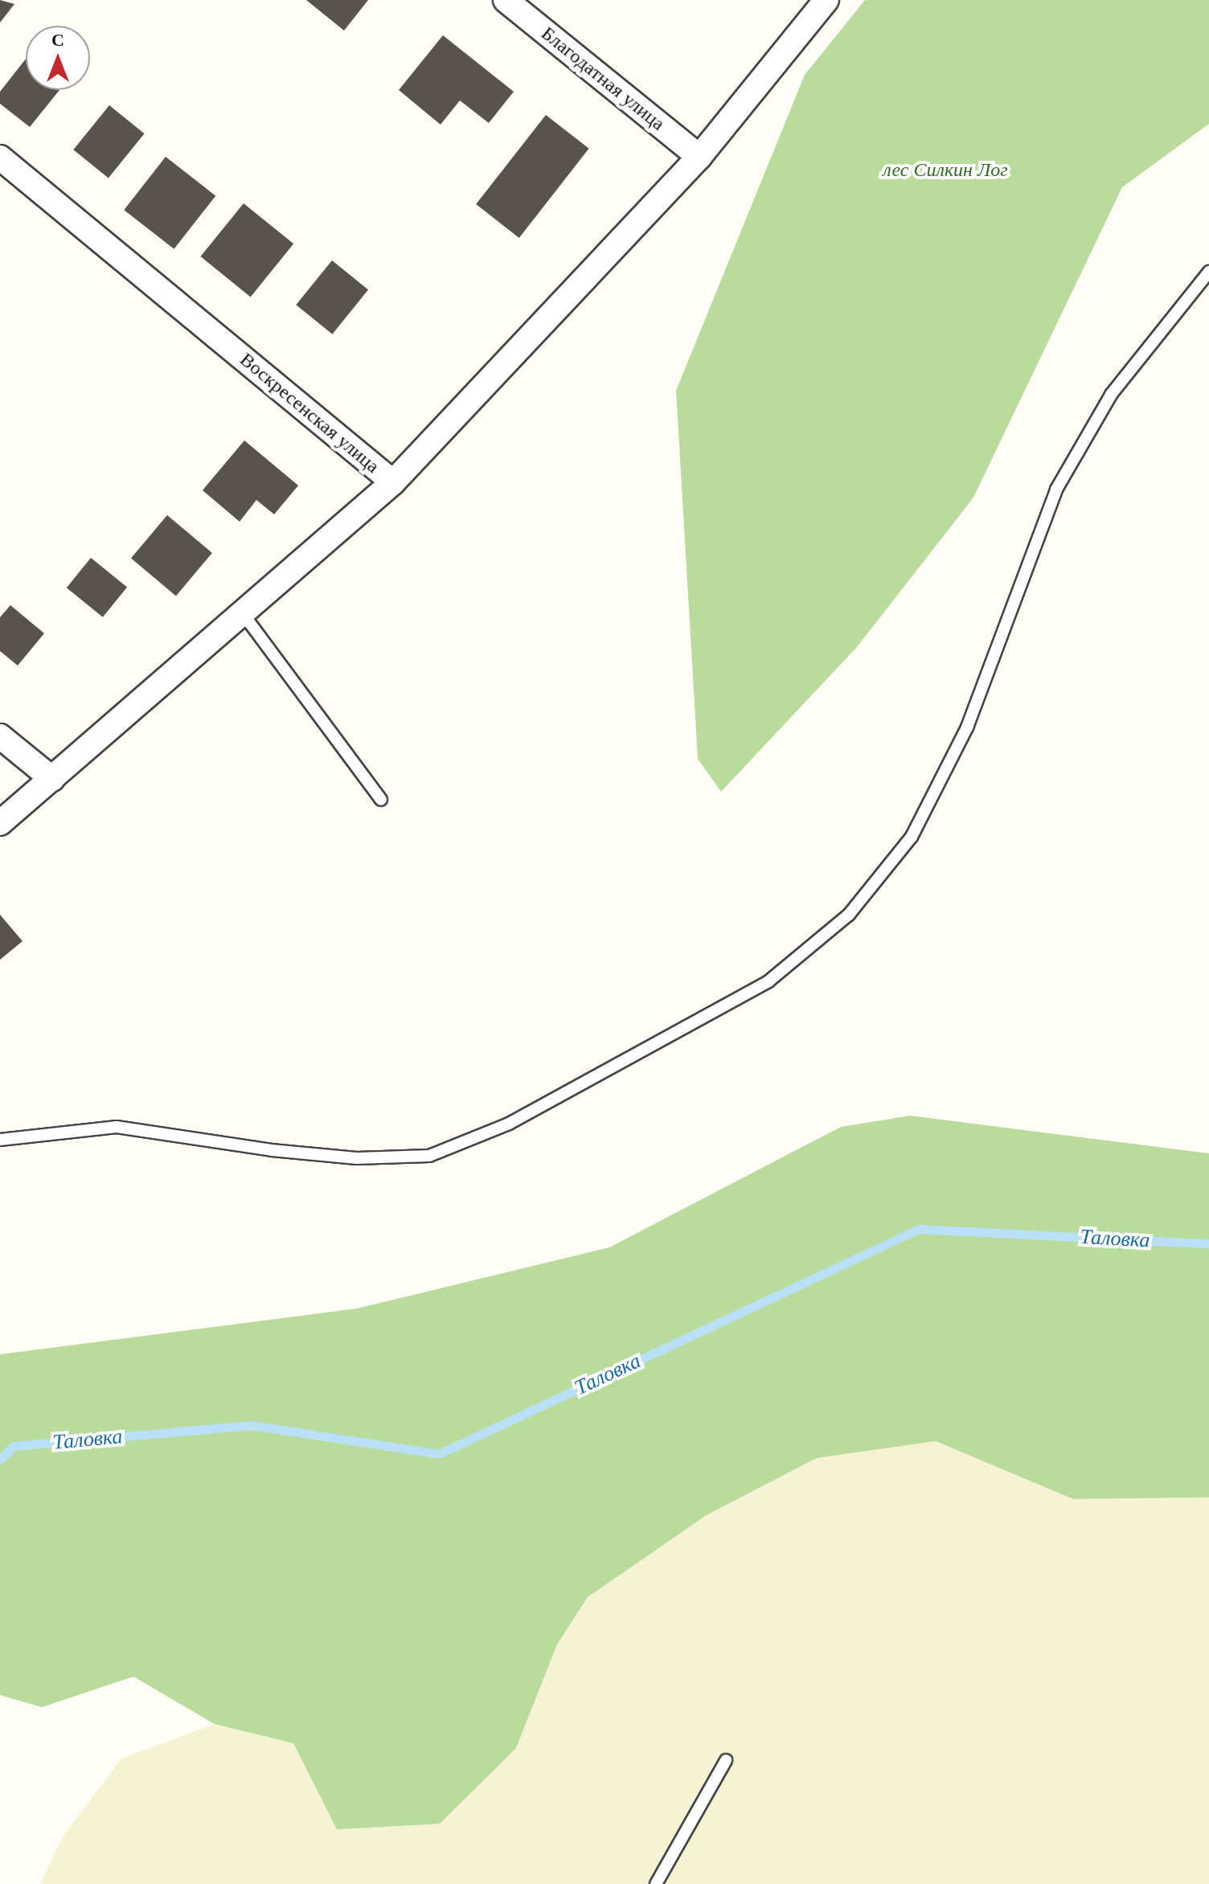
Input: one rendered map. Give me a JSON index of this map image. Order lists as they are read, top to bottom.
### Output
{
  "streets": {
    "street": ["Благодатная улица", "Воскресенская улица"]
  },
  "crossings": [
    ["Благодатная улица", "Воскресенская улица"]
  ],
  "water": ["Таловка"],
  "parks": ["лес Силкин Лог"],
  "north": "top"
}
